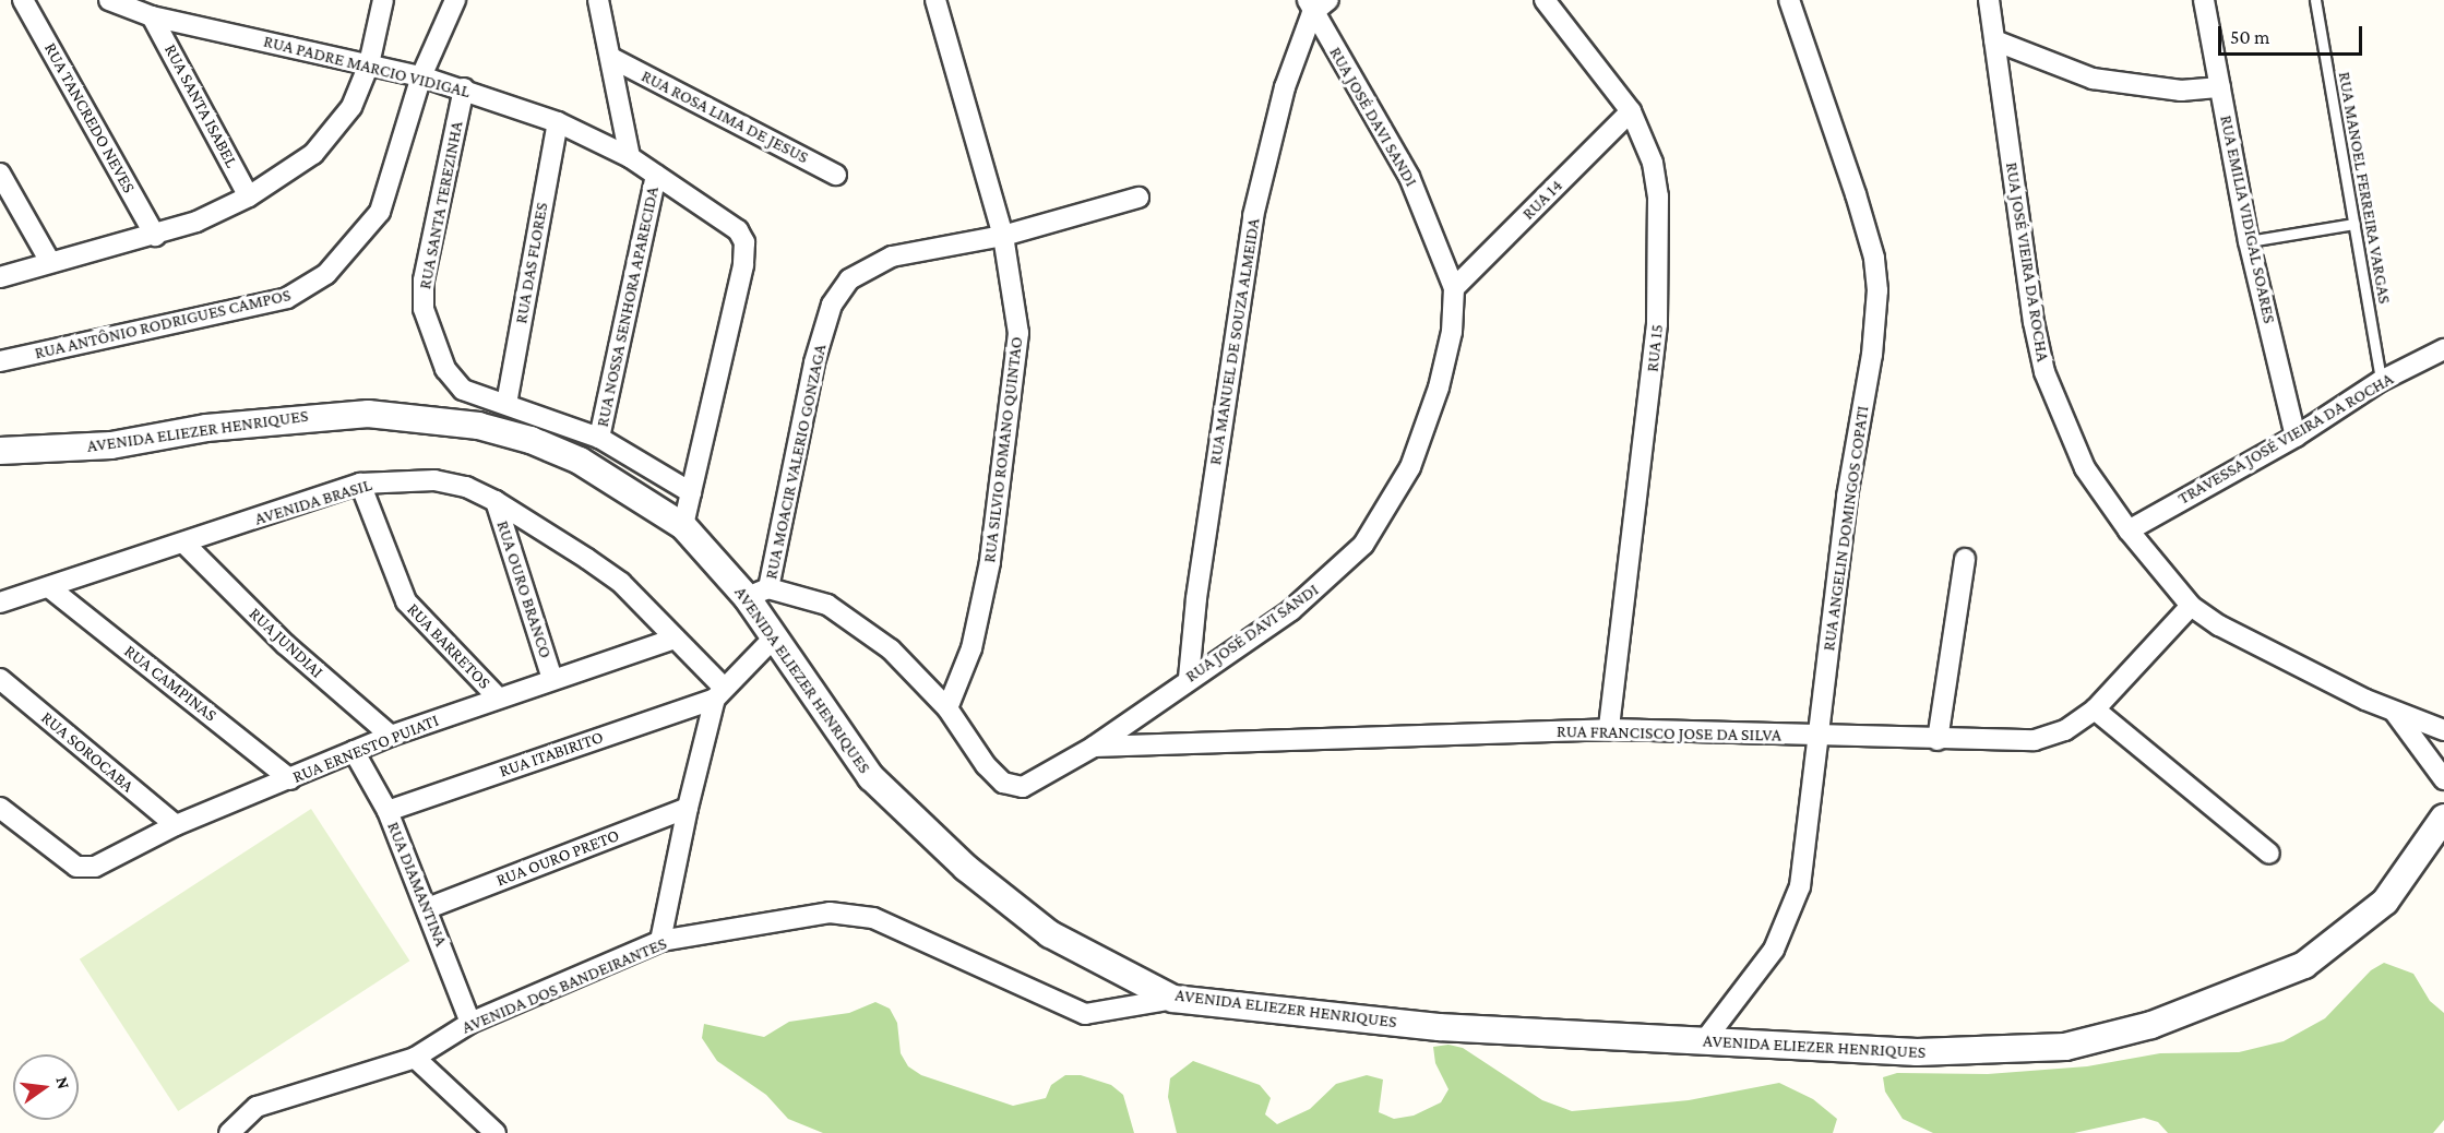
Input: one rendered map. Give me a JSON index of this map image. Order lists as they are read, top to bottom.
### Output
{
  "streets": {
    "street": [
      "RUA PADRE MARCIO VIDIGAL",
      "RUA SANTA ISABEL",
      "RUA ROSA LIMA DE JESUS",
      "RUA JOSÉ DAVI SANDI",
      "RUA TANCREDO NEVES",
      "RUA 14",
      "RUA SANTA TEREZINHA",
      "RUA EMILIA VIDIGAL SOARES",
      "RUA JOSÉ VIEIRA DA ROCHA",
      "RUA DAS FLORES",
      "RUA NOSSA SENHORA APARECIDA",
      "RUA ANTÔNIO RODRIGUES CAMPOS",
      "RUA MANUEL DE SOUZA ALMEIDA",
      "RUA 15",
      "AVENIDA ELIEZER HENRIQUES",
      "TRAVESSA JOSÉ VIEIRA DA ROCHA",
      "RUA SILVIO ROMANO QUINTAO",
      "RUA MOACIR VALERIO GONZAGA",
      "AVENIDA BRASIL",
      "RUA ANGELIN DOMINGOS COPATI",
      "RUA OURO BRANCO",
      "RUA JUNDIAI",
      "RUA BARRETOS",
      "RUA CAMPINAS",
      "RUA FRANCISCO JOSE DA SILVA",
      "RUA ERNESTO PUIATI",
      "RUA SOROCABA",
      "RUA ITABIRITO",
      "RUA OURO PRETO",
      "RUA DIAMANTINA",
      "AVENIDA DOS BANDEIRANTES"
    ],
    "lane": ["RUA MANOEL FERREIRA VARGAS"]
  },
  "crossings": [
    ["RUA PADRE MARCIO VIDIGAL", "RUA SANTA ISABEL"],
    ["RUA PADRE MARCIO VIDIGAL", "RUA SANTA TEREZINHA"],
    ["RUA PADRE MARCIO VIDIGAL", "RUA DAS FLORES"],
    ["RUA PADRE MARCIO VIDIGAL", "RUA NOSSA SENHORA APARECIDA"],
    ["RUA PADRE MARCIO VIDIGAL", "RUA ANTÔNIO RODRIGUES CAMPOS"],
    ["RUA JOSÉ DAVI SANDI", "RUA 14"],
    ["RUA JOSÉ DAVI SANDI", "RUA MANUEL DE SOUZA ALMEIDA"],
    ["RUA JOSÉ DAVI SANDI", "RUA SILVIO ROMANO QUINTAO"],
    ["RUA JOSÉ DAVI SANDI", "RUA FRANCISCO JOSE DA SILVA"],
    ["RUA MANOEL FERREIRA VARGAS", "TRAVESSA JOSÉ VIEIRA DA ROCHA"],
    ["RUA 14", "RUA 15"],
    ["RUA SANTA TEREZINHA", "RUA DAS FLORES"],
    ["RUA EMILIA VIDIGAL SOARES", "TRAVESSA JOSÉ VIEIRA DA ROCHA"],
    ["RUA JOSÉ VIEIRA DA ROCHA", "TRAVESSA JOSÉ VIEIRA DA ROCHA"],
    ["RUA JOSÉ VIEIRA DA ROCHA", "RUA FRANCISCO JOSE DA SILVA"],
    ["RUA 15", "RUA FRANCISCO JOSE DA SILVA"],
    ["AVENIDA ELIEZER HENRIQUES", "RUA MOACIR VALERIO GONZAGA"],
    ["AVENIDA ELIEZER HENRIQUES", "RUA ANGELIN DOMINGOS COPATI"],
    ["AVENIDA ELIEZER HENRIQUES", "AVENIDA DOS BANDEIRANTES"],
    ["RUA SILVIO ROMANO QUINTAO", "RUA MOACIR VALERIO GONZAGA"],
    ["AVENIDA BRASIL", "RUA OURO BRANCO"],
    ["AVENIDA BRASIL", "RUA JUNDIAI"],
    ["AVENIDA BRASIL", "RUA BARRETOS"],
    ["AVENIDA BRASIL", "RUA CAMPINAS"],
    ["AVENIDA BRASIL", "RUA ERNESTO PUIATI"],
    ["AVENIDA BRASIL", "RUA ITABIRITO"],
    ["RUA ANGELIN DOMINGOS COPATI", "RUA FRANCISCO JOSE DA SILVA"],
    ["RUA OURO BRANCO", "RUA ERNESTO PUIATI"],
    ["RUA JUNDIAI", "RUA ERNESTO PUIATI"],
    ["RUA BARRETOS", "RUA ERNESTO PUIATI"],
    ["RUA CAMPINAS", "RUA ERNESTO PUIATI"],
    ["RUA ERNESTO PUIATI", "RUA SOROCABA"],
    ["RUA ERNESTO PUIATI", "RUA DIAMANTINA"],
    ["RUA ITABIRITO", "RUA DIAMANTINA"],
    ["RUA OURO PRETO", "RUA DIAMANTINA"],
    ["RUA DIAMANTINA", "AVENIDA DOS BANDEIRANTES"]
  ],
  "scale_bar": "50 m",
  "north": "right"
}
